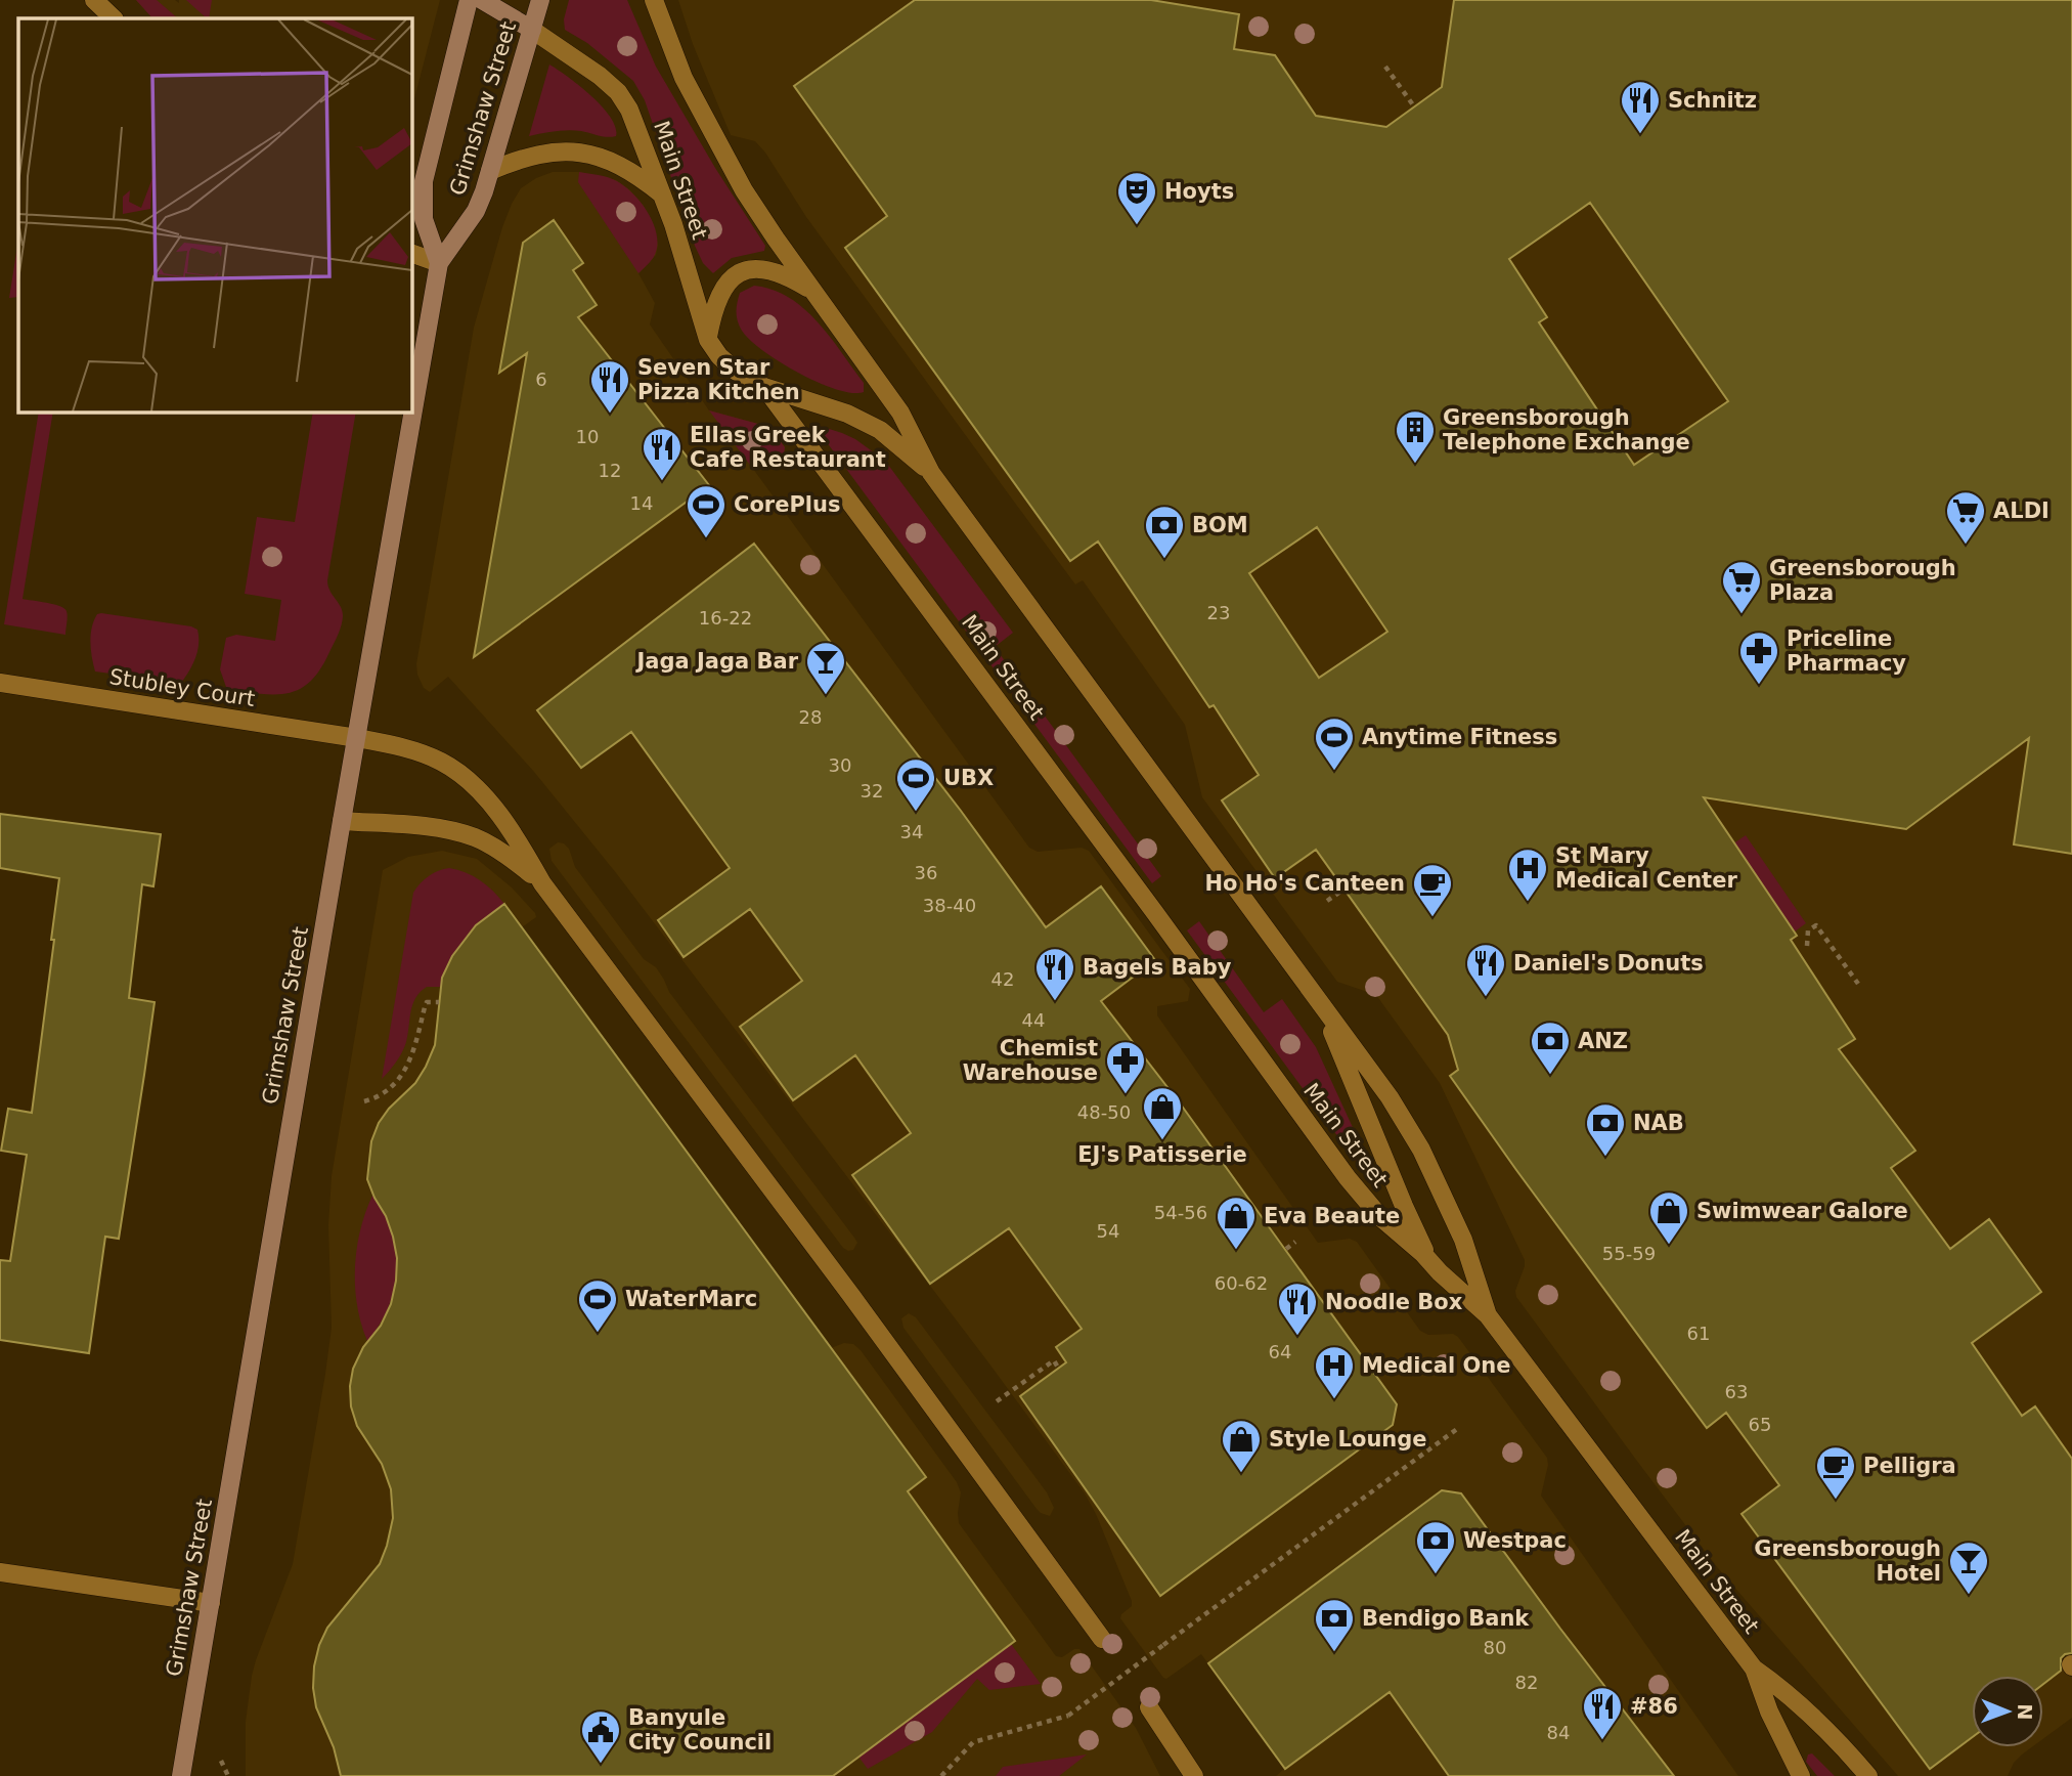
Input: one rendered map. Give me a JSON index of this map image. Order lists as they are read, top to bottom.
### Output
{
  "streets": {
    "main road": ["Grimshaw Street"],
    "street": ["Main Street", "Stubley Court"]
  },
  "crossings": [
    ["Grimshaw Street", "Main Street"],
    ["Grimshaw Street", "Stubley Court"]
  ],
  "places": {
    "restaurant": [
      "Schnitz",
      "Seven Star Pizza Kitchen",
      "Ellas Greek Cafe Restaurant",
      "Daniel's Donuts",
      "Bagels Baby",
      "Noodle Box",
      "#86"
    ],
    "theatre": ["Hoyts"],
    "building": ["Greensborough Telephone Exchange"],
    "sports": [
      "CorePlus",
      "Anytime Fitness",
      "UBX",
      "WaterMarc"
    ],
    "supermarket": ["ALDI", "Greensborough Plaza"],
    "bank": [
      "BOM",
      "ANZ",
      "NAB",
      "Westpac",
      "Bendigo Bank"
    ],
    "pharmacy": ["Priceline Pharmacy", "Chemist Warehouse"],
    "bar": ["Jaga Jaga Bar", "Greensborough Hotel"],
    "hospital": ["St Mary Medical Center", "Medical One"],
    "cafe": ["Ho Ho's Canteen", "Pelligra"],
    "shop": [
      "EJ's Patisserie",
      "Swimwear Galore",
      "Eva Beaute",
      "Style Lounge"
    ],
    "public building": ["Banyule City Council"]
  },
  "house_numbers": [
    "6",
    "10",
    "12",
    "14",
    "23",
    "16-22",
    "28",
    "30",
    "32",
    "34",
    "36",
    "38-40",
    "42",
    "44",
    "48-50",
    "54-56",
    "54",
    "55-59",
    "60-62",
    "61",
    "64",
    "63",
    "65",
    "80",
    "82",
    "84"
  ],
  "north": "right"
}
